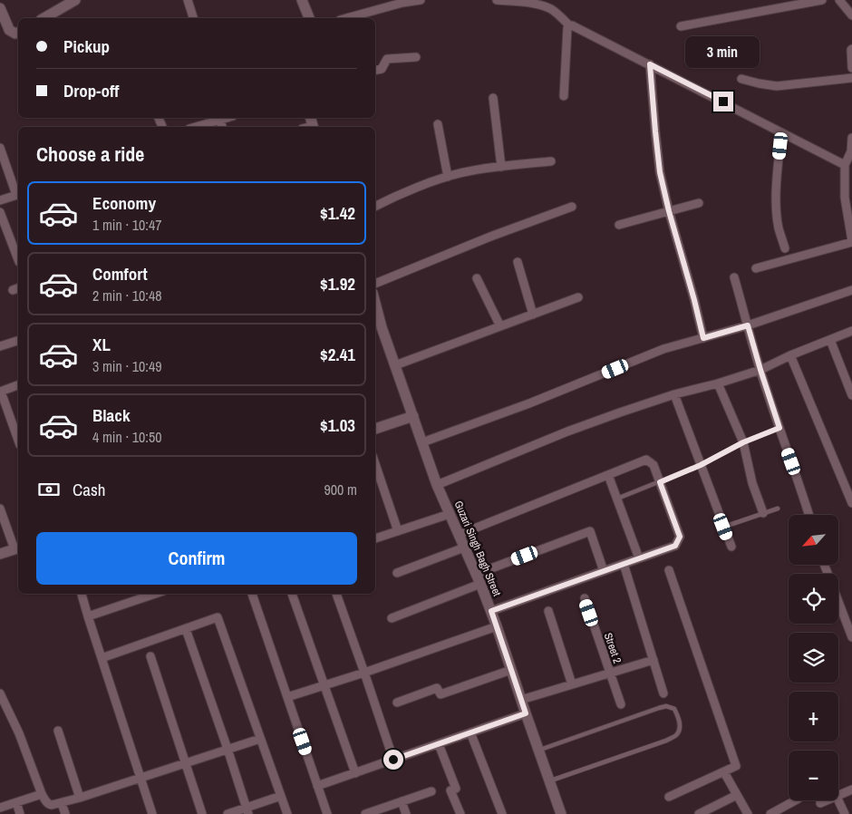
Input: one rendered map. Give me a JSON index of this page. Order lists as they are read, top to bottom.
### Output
{
  "streets": {
    "street": ["Guzari Singh Bagh Street", "Street 2"]
  },
  "north": "bottom left",
  "page": {
    "banner": ["Pickup", "Drop-off"],
    "bubble": "3 min",
    "heading": "Choose a ride",
    "list": [
      {
        "name": "Economy",
        "note": "1 min · 10:47",
        "value": "$1.42"
      },
      {
        "name": "Comfort",
        "note": "2 min · 10:48",
        "value": "$1.92"
      },
      {
        "name": "XL",
        "note": "3 min · 10:49",
        "value": "$2.41"
      },
      {
        "name": "Black",
        "note": "4 min · 10:50",
        "value": "$1.03"
      }
    ],
    "pay": ["Cash", "900 m"],
    "map_buttons": ["+", "−"],
    "buttons": "Confirm"
  }
}
